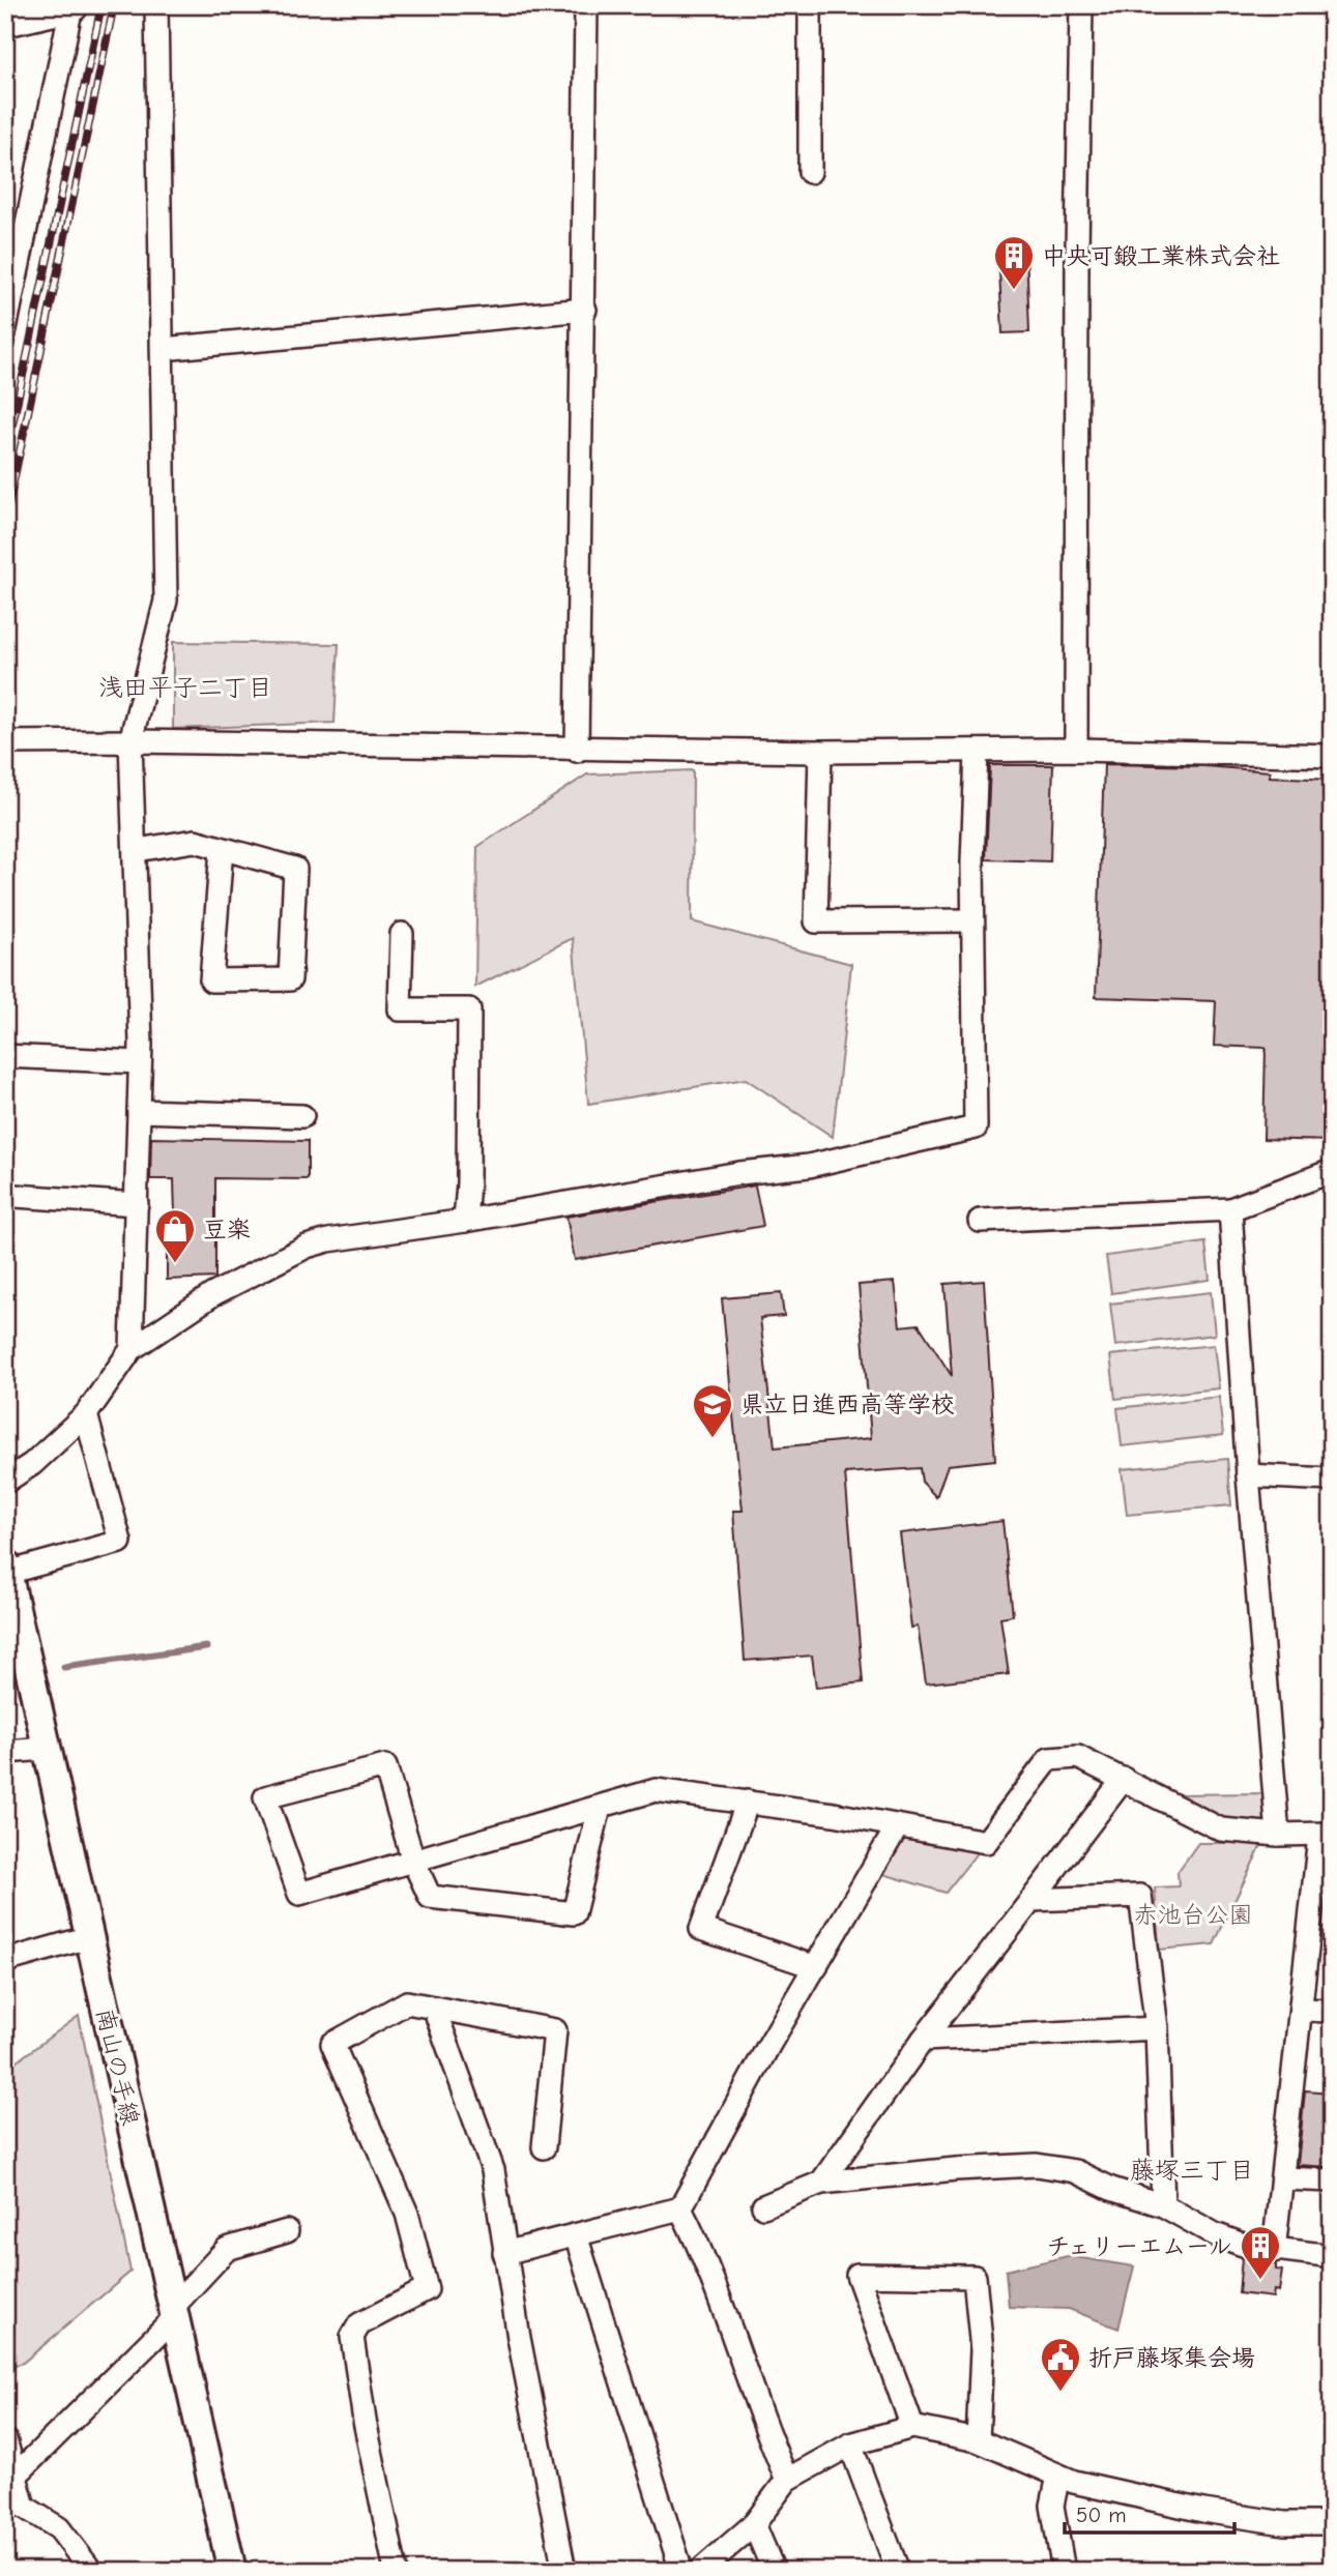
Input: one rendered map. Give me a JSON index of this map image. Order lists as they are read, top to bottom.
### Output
{
  "streets": {
    "street": ["南山の手線"]
  },
  "districts": ["浅田平子二丁目", "藤塚三丁目"],
  "parks": ["赤池台公園"],
  "places": {
    "building": ["中央可鍛工業株式会社", "チェリーエムール"],
    "shop": ["豆楽"],
    "school or university": ["県立日進西高等学校"],
    "public building": ["折戸藤塚集会場"]
  },
  "scale_bar": "50 m"
}
